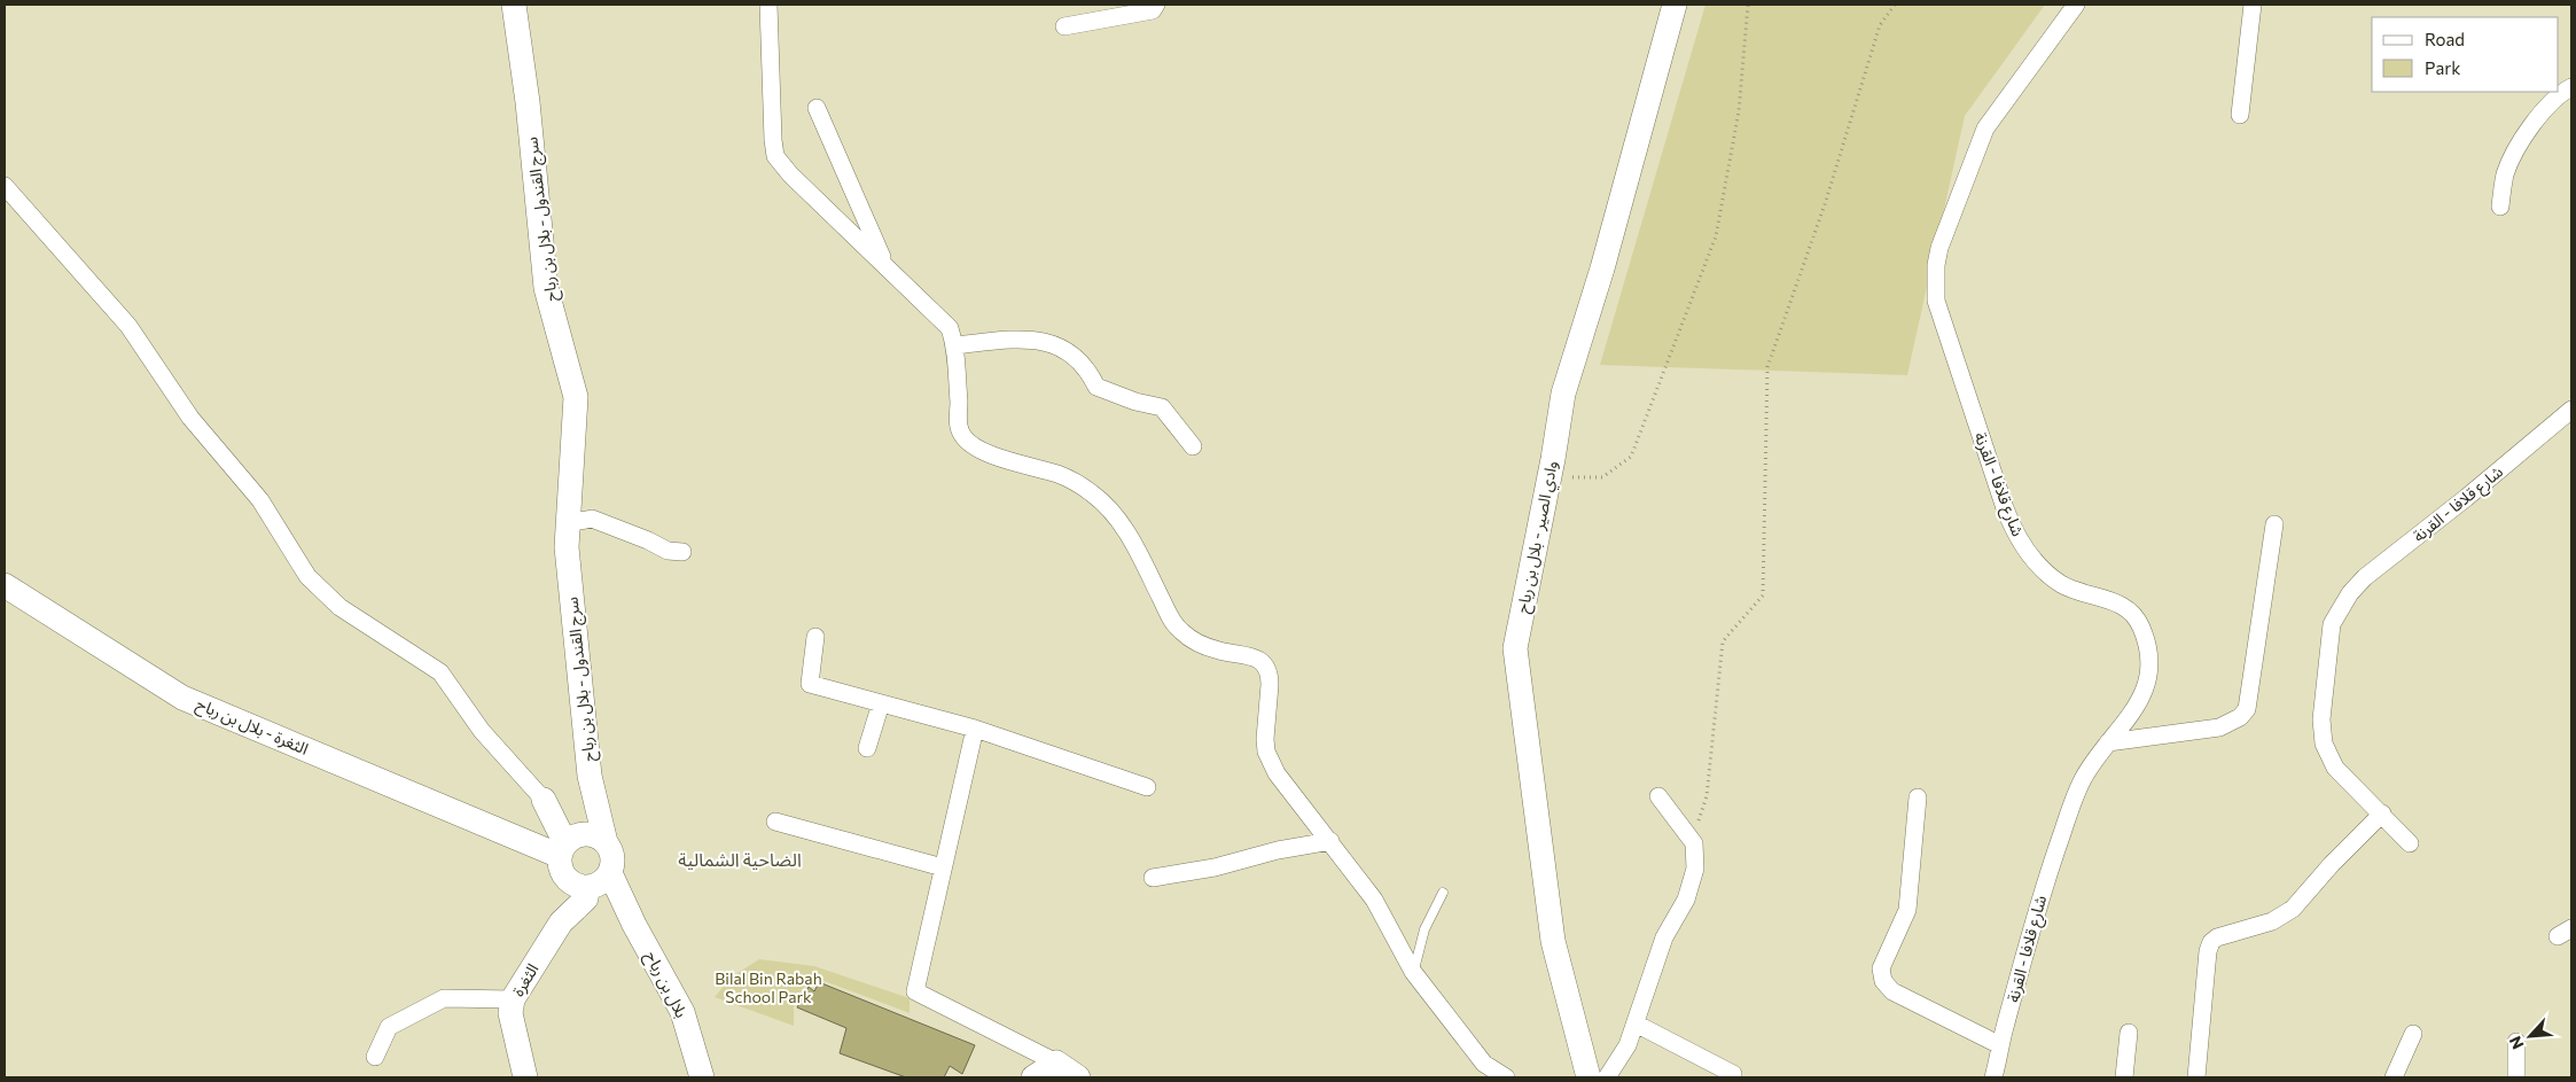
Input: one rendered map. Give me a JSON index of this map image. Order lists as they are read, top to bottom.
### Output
{
  "streets": {
    "street": [
      "سرج القندول - بلال بن رباح",
      "شارع قلافا - القرنة",
      "وادي الصير - بلال بن رباح",
      "الثغرة - بلال بن رباح",
      "الثغرة",
      "بلال بن رباح"
    ]
  },
  "crossings": [
    ["سرج القندول - بلال بن رباح", "الثغرة - بلال بن رباح"],
    ["سرج القندول - بلال بن رباح", "بلال بن رباح"],
    ["الثغرة - بلال بن رباح", "بلال بن رباح"],
    ["الثغرة", "بلال بن رباح"]
  ],
  "districts": ["الضاحية الشمالية"],
  "parks": ["Bilal Bin Rabah School Park"],
  "legend": ["Road", "Park"],
  "north": "bottom left"
}
